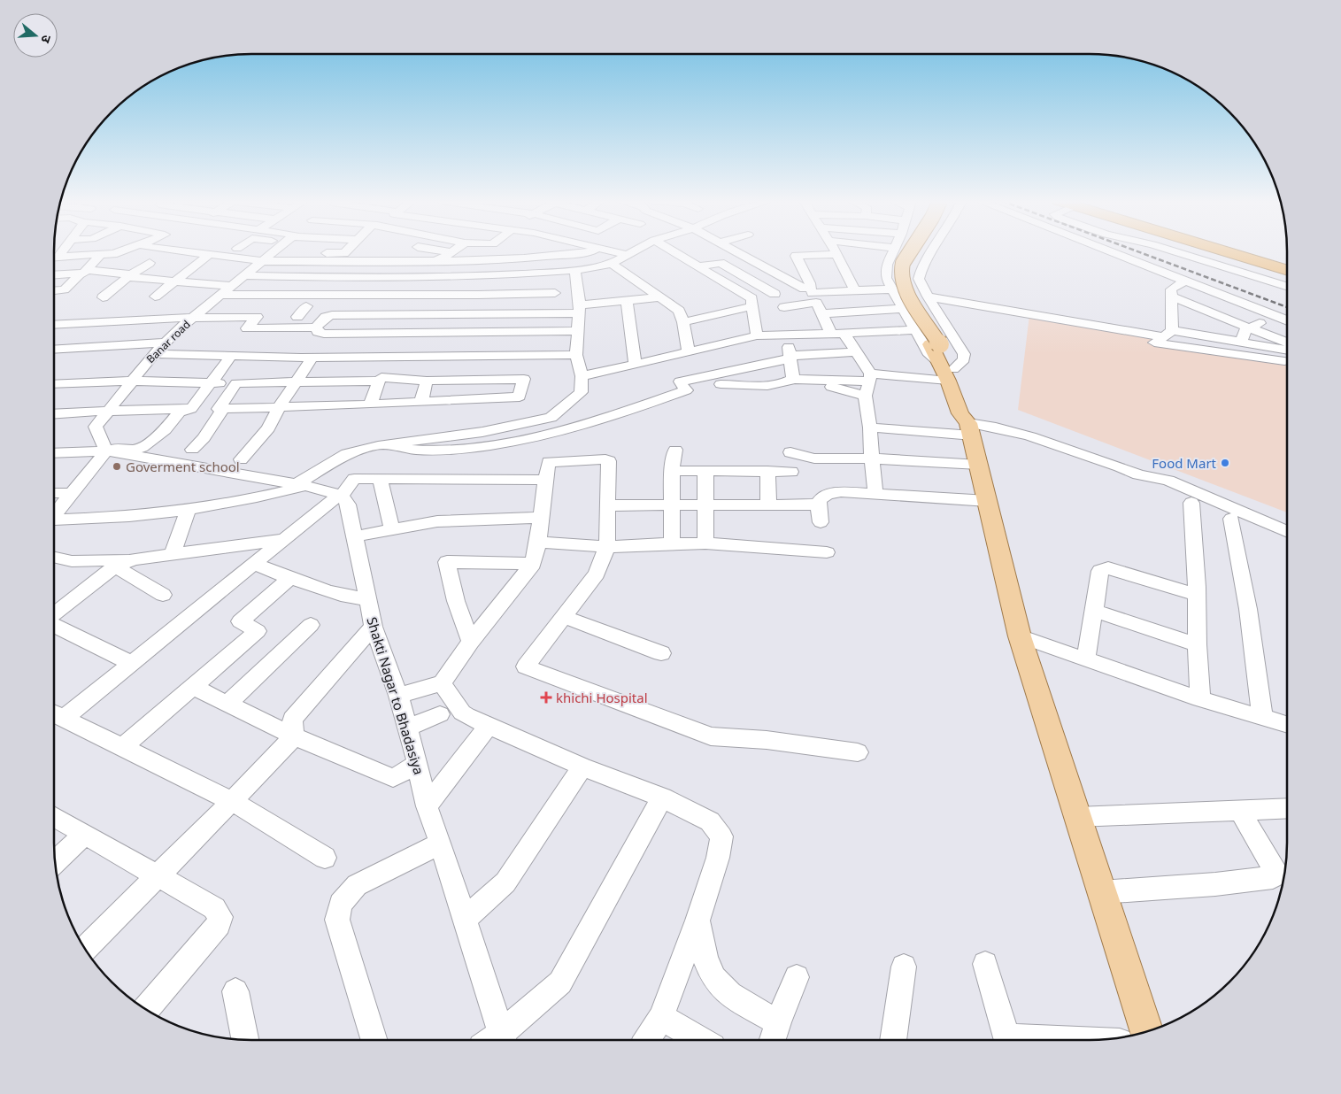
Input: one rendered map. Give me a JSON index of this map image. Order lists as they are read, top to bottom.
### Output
{
  "streets": {
    "street": ["Banar road", "Shakti Nagar to Bhadasiya"]
  },
  "places": {
    "other": ["Food Mart", "Goverment school"],
    "health": ["khichi Hospital"]
  },
  "north": "right"
}
